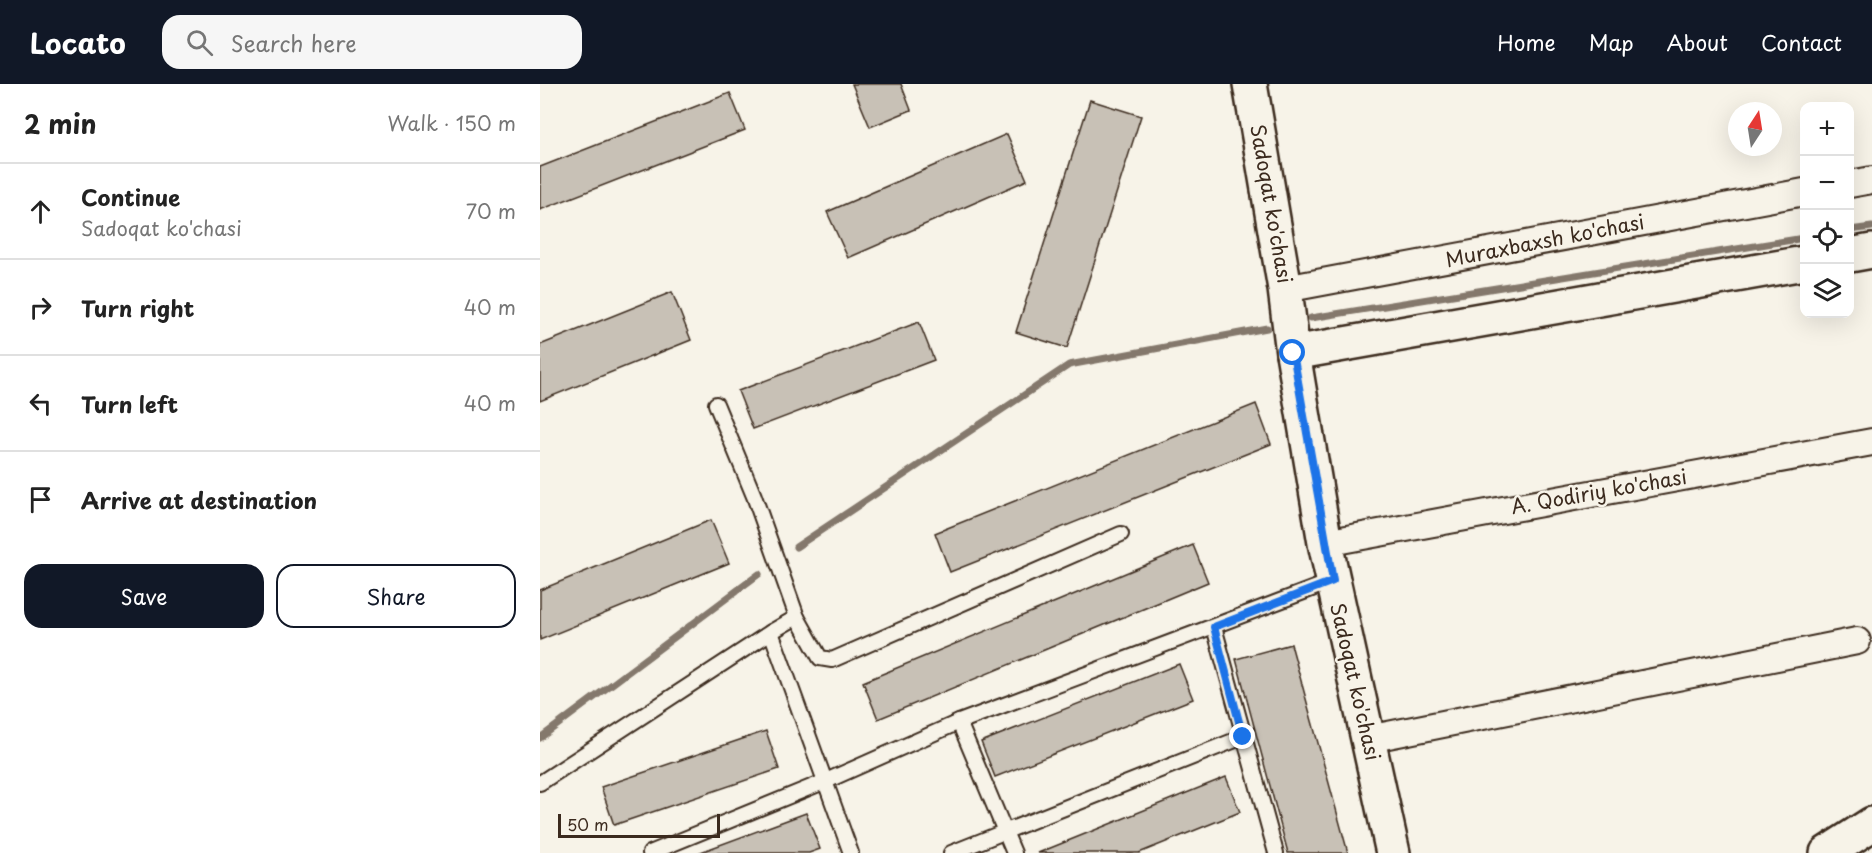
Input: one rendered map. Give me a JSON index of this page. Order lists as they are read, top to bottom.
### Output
{
  "streets": {
    "street": ["Sadoqat ko'chasi", "Muraxbaxsh ko'chasi", "A. Qodiriy ko'chasi"]
  },
  "crossings": [
    ["Sadoqat ko'chasi", "Muraxbaxsh ko'chasi"],
    ["Sadoqat ko'chasi", "A. Qodiriy ko'chasi"]
  ],
  "scale_bar": "50 m",
  "north": "top",
  "page": {
    "header": "Locato",
    "search": "Search here",
    "nav": [
      "Home",
      "Map",
      "About",
      "Contact"
    ],
    "heading": ["2 min", "Walk · 150 m"],
    "map_buttons": ["+", "−"],
    "list": [
      ["Continue", "Sadoqat ko'chasi", "70 m"],
      ["Turn right", "40 m"],
      ["Turn left", "40 m"],
      "Arrive at destination"
    ],
    "buttons": ["Save", "Share"],
    "scale": "50 m"
  }
}
